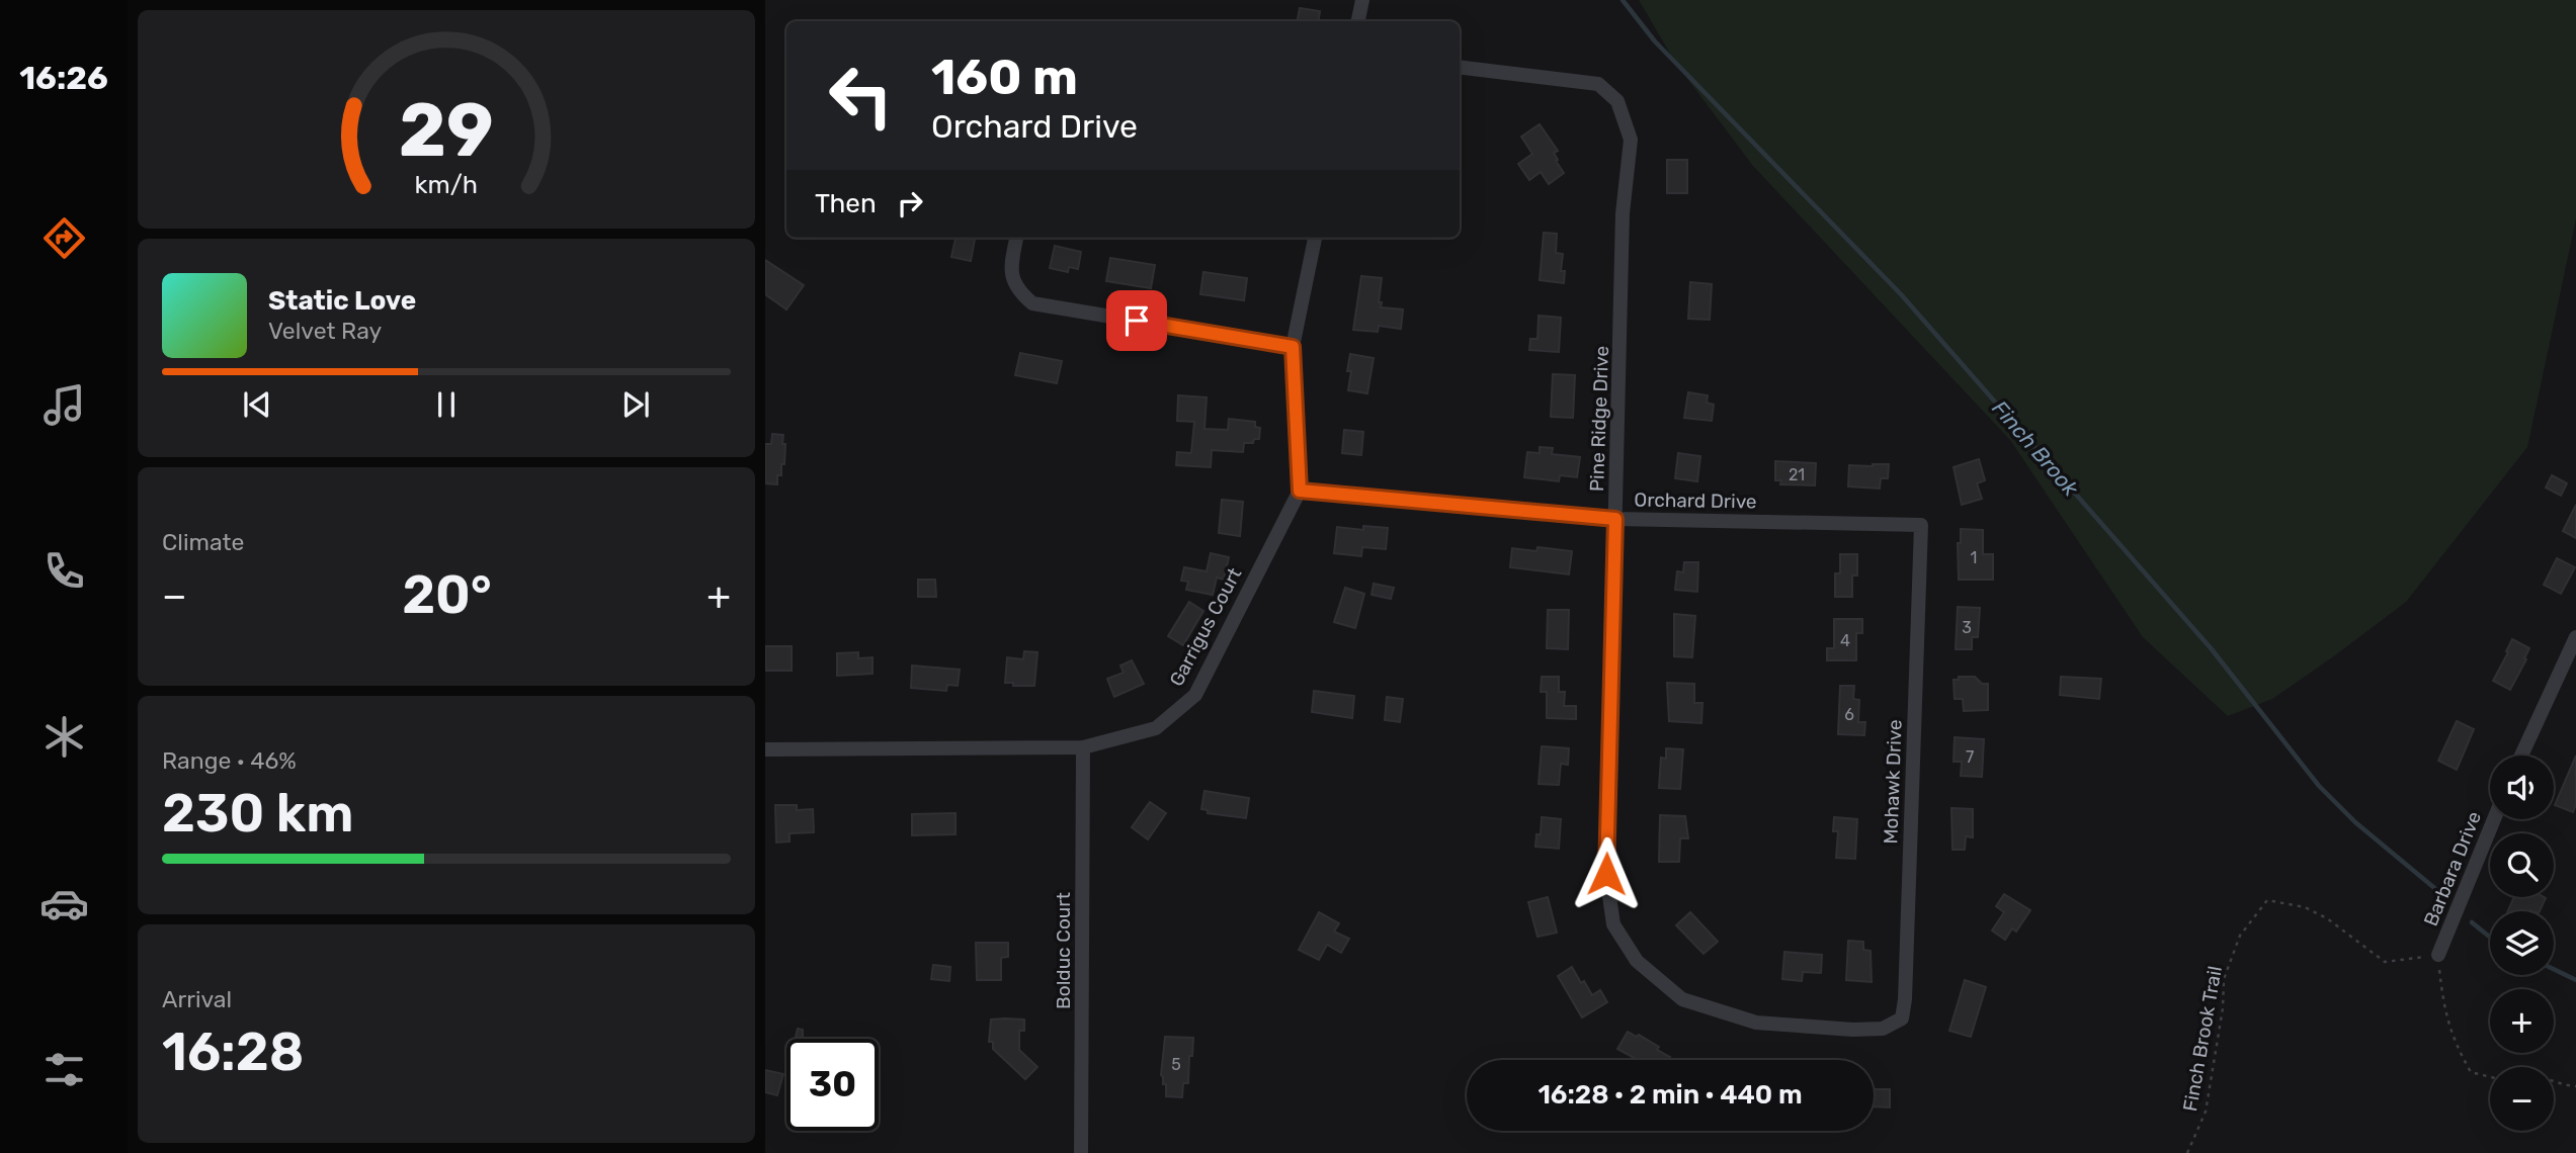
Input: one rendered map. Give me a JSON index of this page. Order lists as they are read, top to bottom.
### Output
{
  "streets": {
    "street": [
      "Pine Ridge Drive",
      "Orchard Drive",
      "Garrigus Court",
      "Mohawk Drive",
      "Barbara Drive",
      "Bolduc Court"
    ],
    "path": ["Finch Brook Trail"]
  },
  "crossings": [
    ["Pine Ridge Drive", "Orchard Drive"],
    ["Pine Ridge Drive", "Mohawk Drive"],
    ["Orchard Drive", "Garrigus Court"],
    ["Orchard Drive", "Mohawk Drive"],
    ["Garrigus Court", "Bolduc Court"],
    ["Barbara Drive", "Finch Brook Trail"]
  ],
  "water": ["Finch Brook"],
  "house_numbers": [
    "21",
    "1",
    "3",
    "4",
    "6",
    "7",
    "5"
  ],
  "page": {
    "tabs": "16:26",
    "turn": ["160 m", "Orchard Drive"],
    "then": "Then",
    "song": ["Static Love", "Velvet Ray"],
    "tile": [
      "Climate",
      ["Range · 46%", "230 km"],
      ["Arrival", "16:28"]
    ],
    "heat": ["−", "20°", "+"],
    "map_buttons": ["+", "−"],
    "limit": "30",
    "trip": "16:28 · 2 min · 440 m",
    "gauge": ["29", "km/h"]
  }
}
